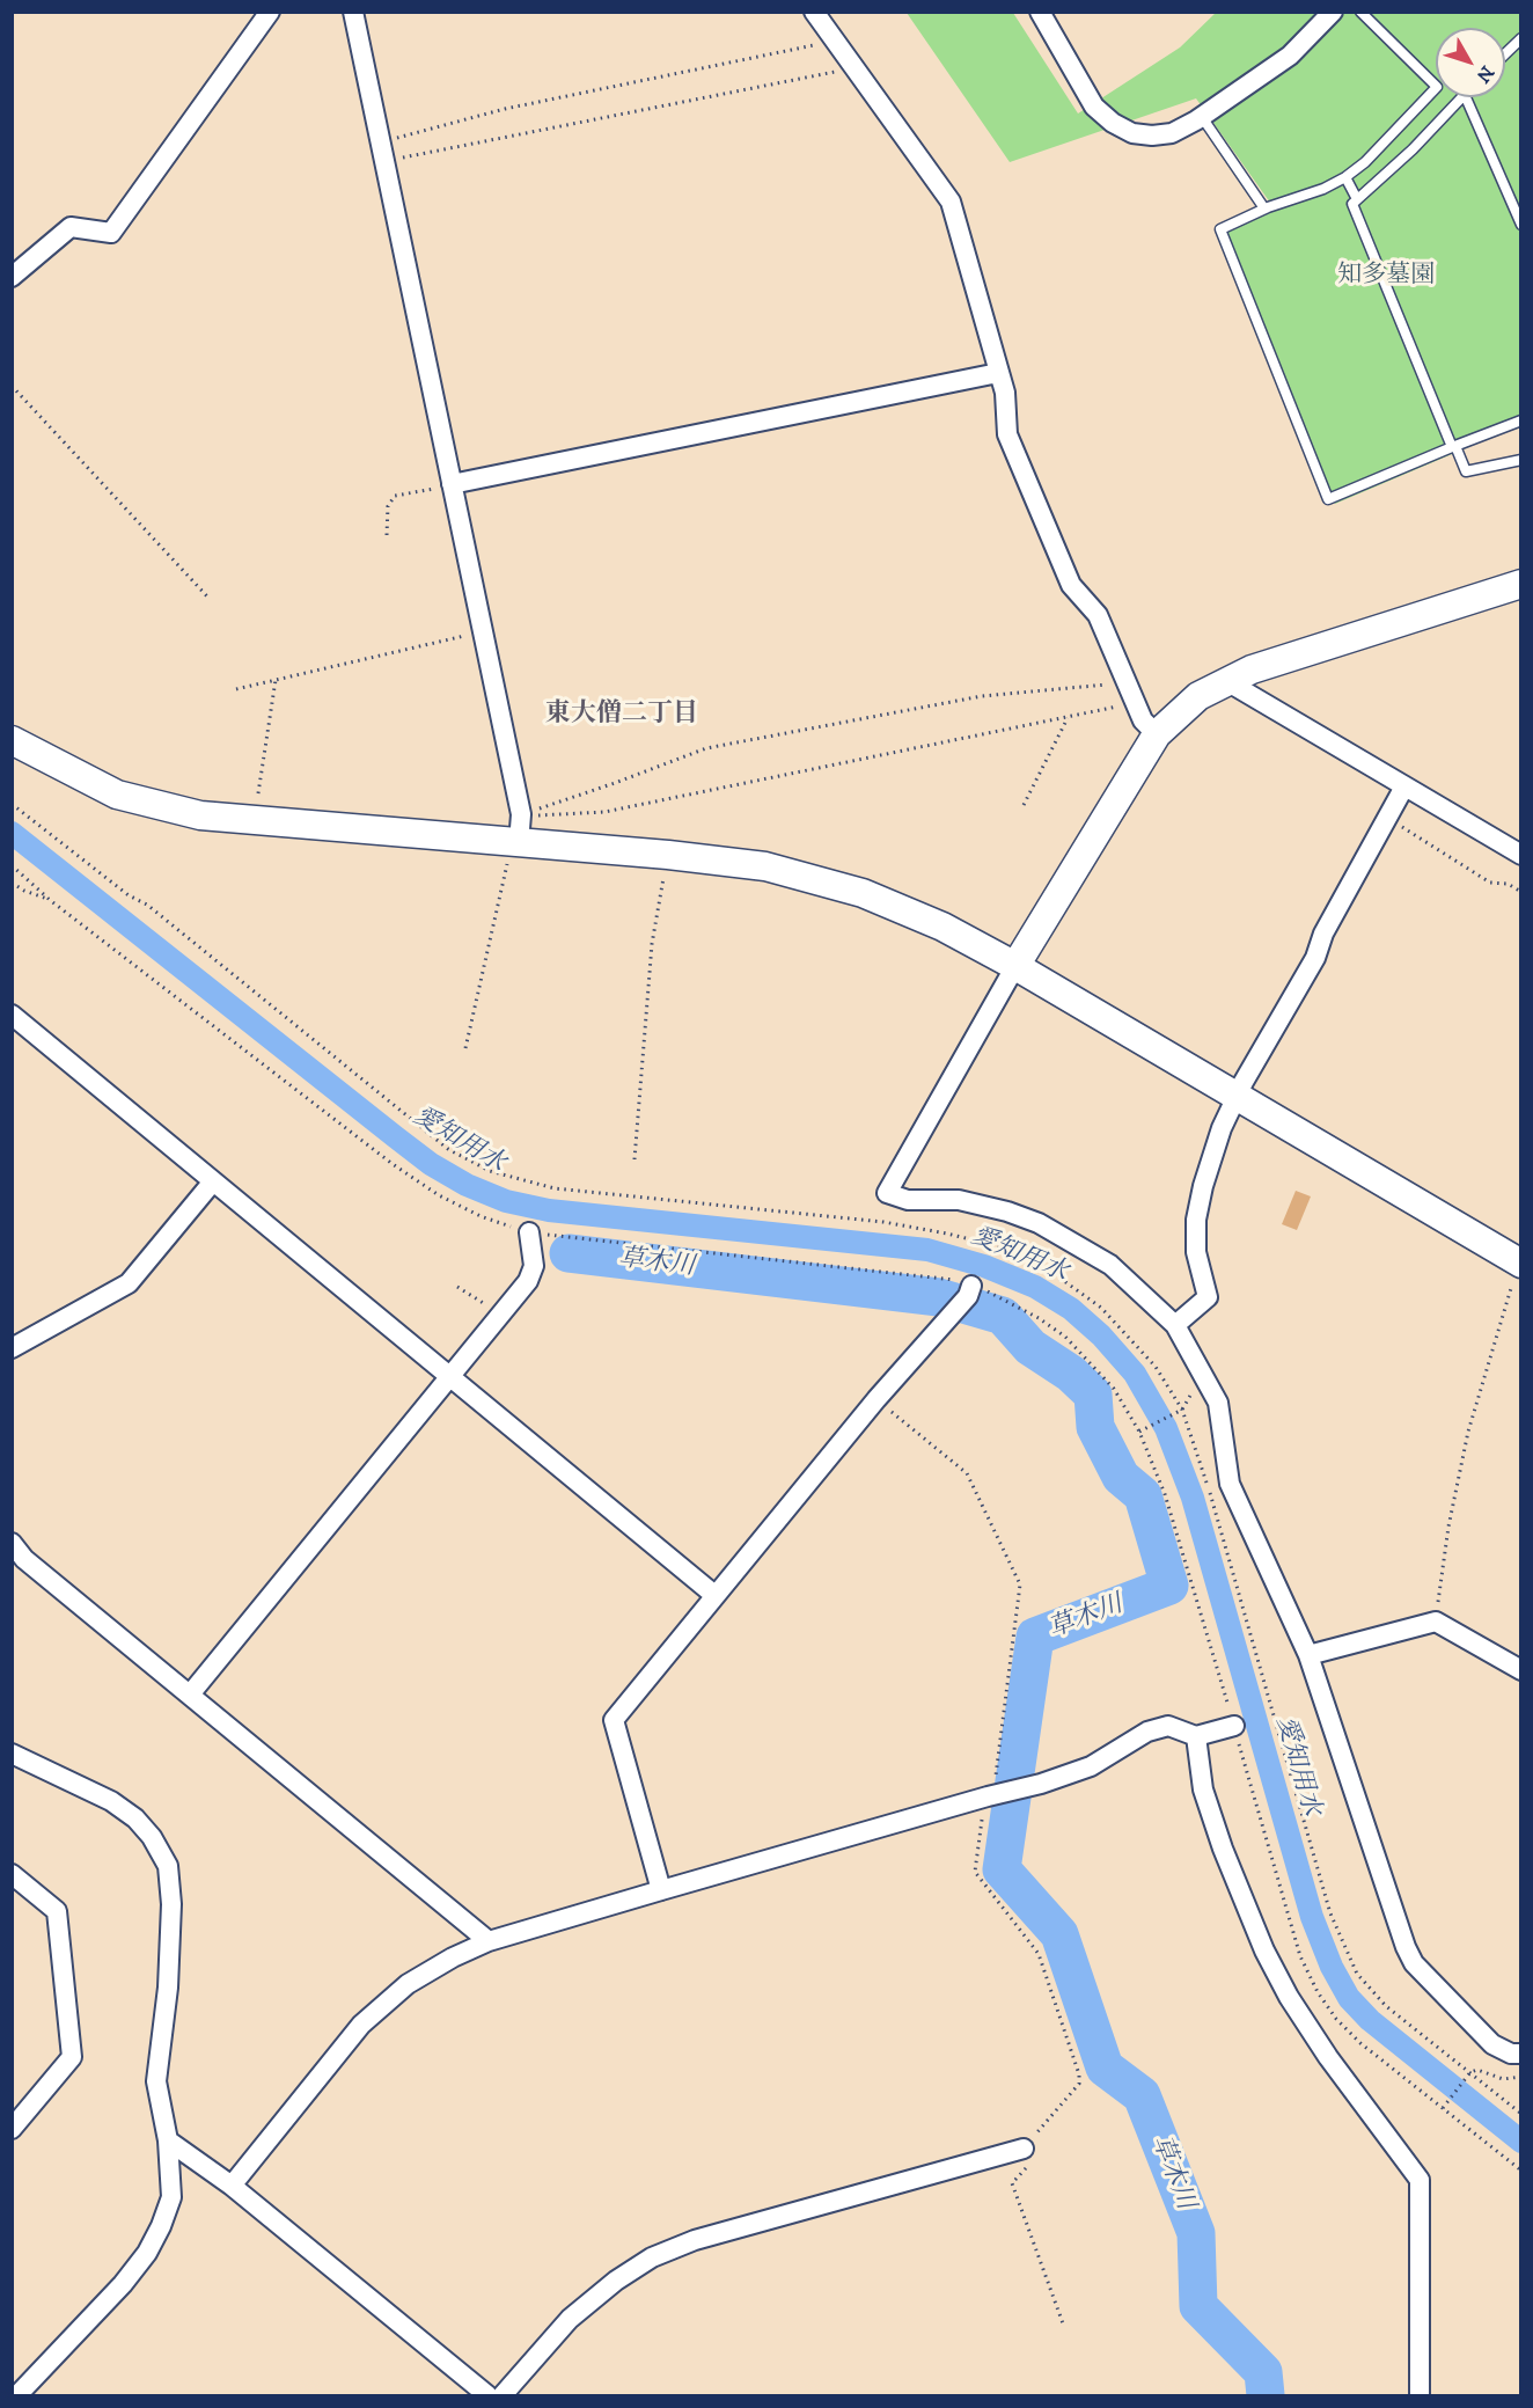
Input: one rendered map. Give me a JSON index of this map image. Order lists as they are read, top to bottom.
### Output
{
  "districts": ["東大僧二丁目"],
  "water": ["愛知用水", "草木川"],
  "parks": ["知多墓園"],
  "north": "bottom right"
}
